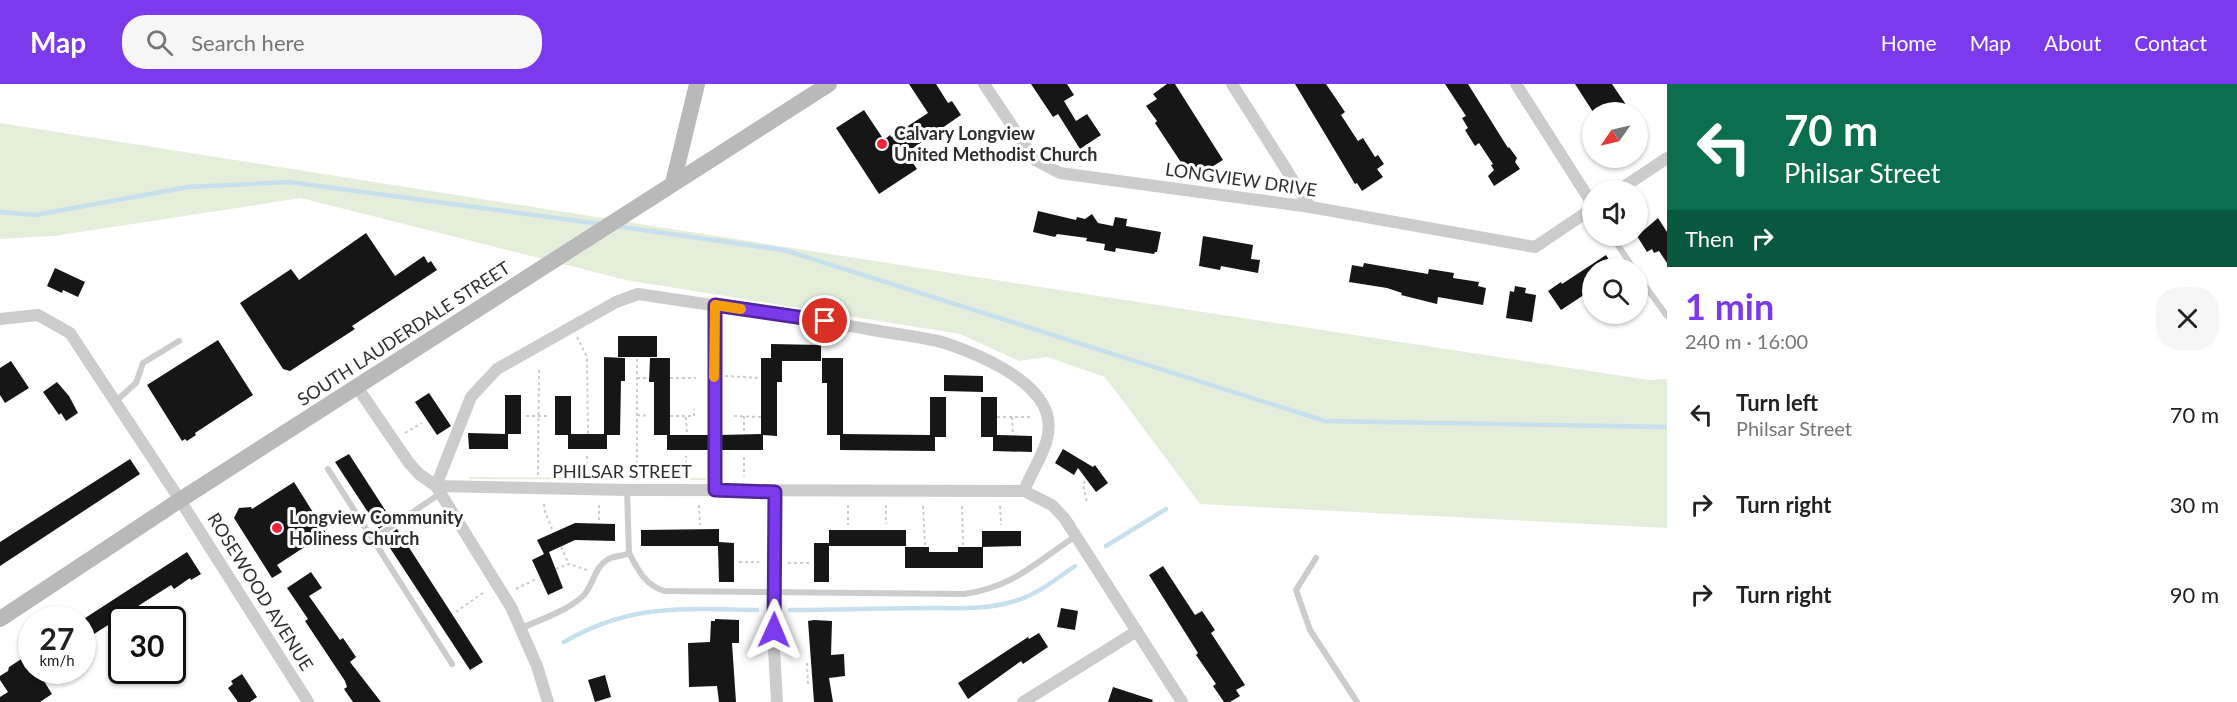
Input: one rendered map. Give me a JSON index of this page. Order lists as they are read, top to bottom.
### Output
{
  "streets": {
    "street": [
      "LONGVIEW DRIVE",
      "SOUTH LAUDERDALE STREET",
      "PHILSAR STREET",
      "ROSEWOOD AVENUE"
    ]
  },
  "crossings": [
    ["SOUTH LAUDERDALE STREET", "ROSEWOOD AVENUE"]
  ],
  "places": ["Calvary Longview United Methodist Church", "Longview Community Holiness Church"],
  "north": "bottom left",
  "page": {
    "header": "Map",
    "search": "Search here",
    "nav": [
      "Home",
      "Map",
      "About",
      "Contact"
    ],
    "turn": ["70 m", "Philsar Street"],
    "then": "Then",
    "heading": ["1 min", "240 m · 16:00"],
    "list": [
      {
        "name": "Turn left",
        "note": "Philsar Street",
        "value": "70 m"
      },
      {
        "name": "Turn right",
        "value": "30 m"
      },
      {
        "name": "Turn right",
        "value": "90 m"
      }
    ],
    "speed": "27 km/h",
    "limit": "30"
  }
}
